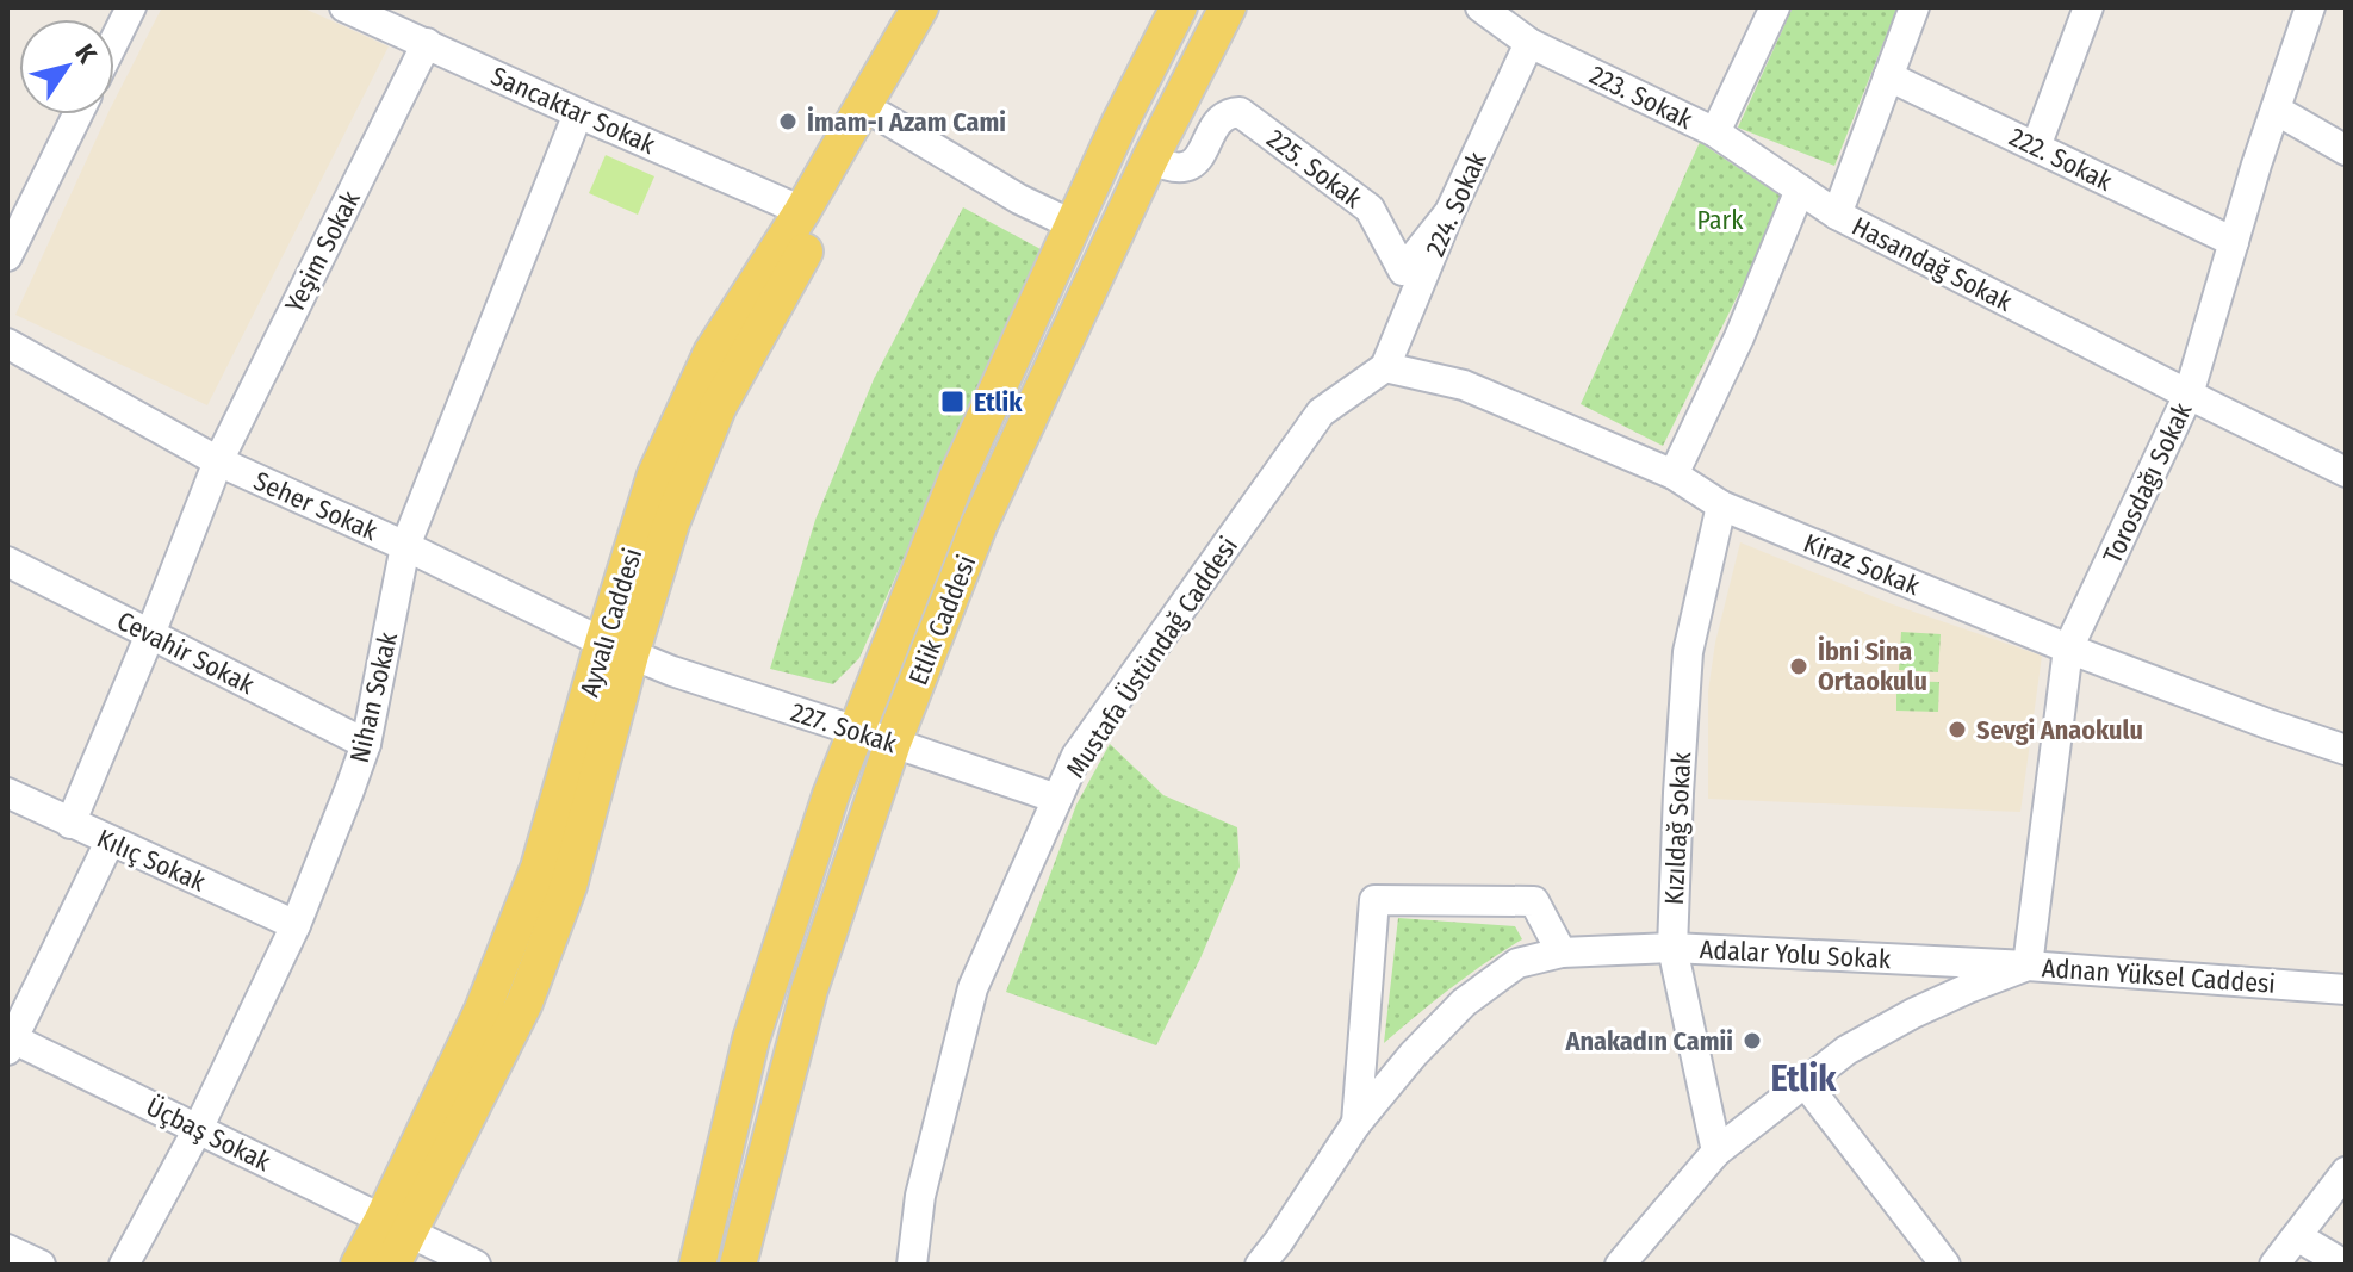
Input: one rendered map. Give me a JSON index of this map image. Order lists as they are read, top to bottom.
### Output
{
  "streets": {
    "main road": ["Etlik Caddesi", "Ayvalı Caddesi"],
    "street": [
      "223. Sokak",
      "Sancaktar Sokak",
      "222. Sokak",
      "225. Sokak",
      "224. Sokak",
      "Yeşim Sokak",
      "Hasandağ Sokak",
      "Torosdağı Sokak",
      "Seher Sokak",
      "Kiraz Sokak",
      "Cevahir Sokak",
      "Mustafa Üstündağ Caddesi",
      "Nihan Sokak",
      "227. Sokak",
      "Kızıldağ Sokak",
      "Kılıç Sokak",
      "Adalar Yolu Sokak",
      "Adnan Yüksel Caddesi",
      "Üçbaş Sokak"
    ]
  },
  "crossings": [
    ["223. Sokak", "224. Sokak"],
    ["223. Sokak", "Hasandağ Sokak"],
    ["Sancaktar Sokak", "Yeşim Sokak"],
    ["Sancaktar Sokak", "Ayvalı Caddesi"],
    ["Sancaktar Sokak", "Nihan Sokak"],
    ["222. Sokak", "Torosdağı Sokak"],
    ["225. Sokak", "224. Sokak"],
    ["225. Sokak", "Etlik Caddesi"],
    ["224. Sokak", "Kiraz Sokak"],
    ["224. Sokak", "Mustafa Üstündağ Caddesi"],
    ["Yeşim Sokak", "Seher Sokak"],
    ["Yeşim Sokak", "Cevahir Sokak"],
    ["Yeşim Sokak", "Kılıç Sokak"],
    ["Hasandağ Sokak", "Torosdağı Sokak"],
    ["Torosdağı Sokak", "Kiraz Sokak"],
    ["Torosdağı Sokak", "Adalar Yolu Sokak"],
    ["Torosdağı Sokak", "Adnan Yüksel Caddesi"],
    ["Seher Sokak", "Ayvalı Caddesi"],
    ["Seher Sokak", "Nihan Sokak"],
    ["Seher Sokak", "227. Sokak"],
    ["Kiraz Sokak", "Mustafa Üstündağ Caddesi"],
    ["Kiraz Sokak", "Kızıldağ Sokak"],
    ["Etlik Caddesi", "227. Sokak"],
    ["Ayvalı Caddesi", "227. Sokak"],
    ["Ayvalı Caddesi", "Üçbaş Sokak"],
    ["Cevahir Sokak", "Nihan Sokak"],
    ["Mustafa Üstündağ Caddesi", "227. Sokak"],
    ["Nihan Sokak", "Kılıç Sokak"],
    ["Nihan Sokak", "Üçbaş Sokak"],
    ["Kızıldağ Sokak", "Adalar Yolu Sokak"],
    ["Kızıldağ Sokak", "Adnan Yüksel Caddesi"],
    ["Adalar Yolu Sokak", "Adnan Yüksel Caddesi"]
  ],
  "districts": ["Etlik"],
  "parks": ["Park"],
  "places": {
    "other": [
      "İmam-ı Azam Cami",
      "İbni Sina Ortaokulu",
      "Sevgi Anaokulu",
      "Anakadın Camii"
    ],
    "transit": ["Etlik"]
  },
  "north": "top right"
}
